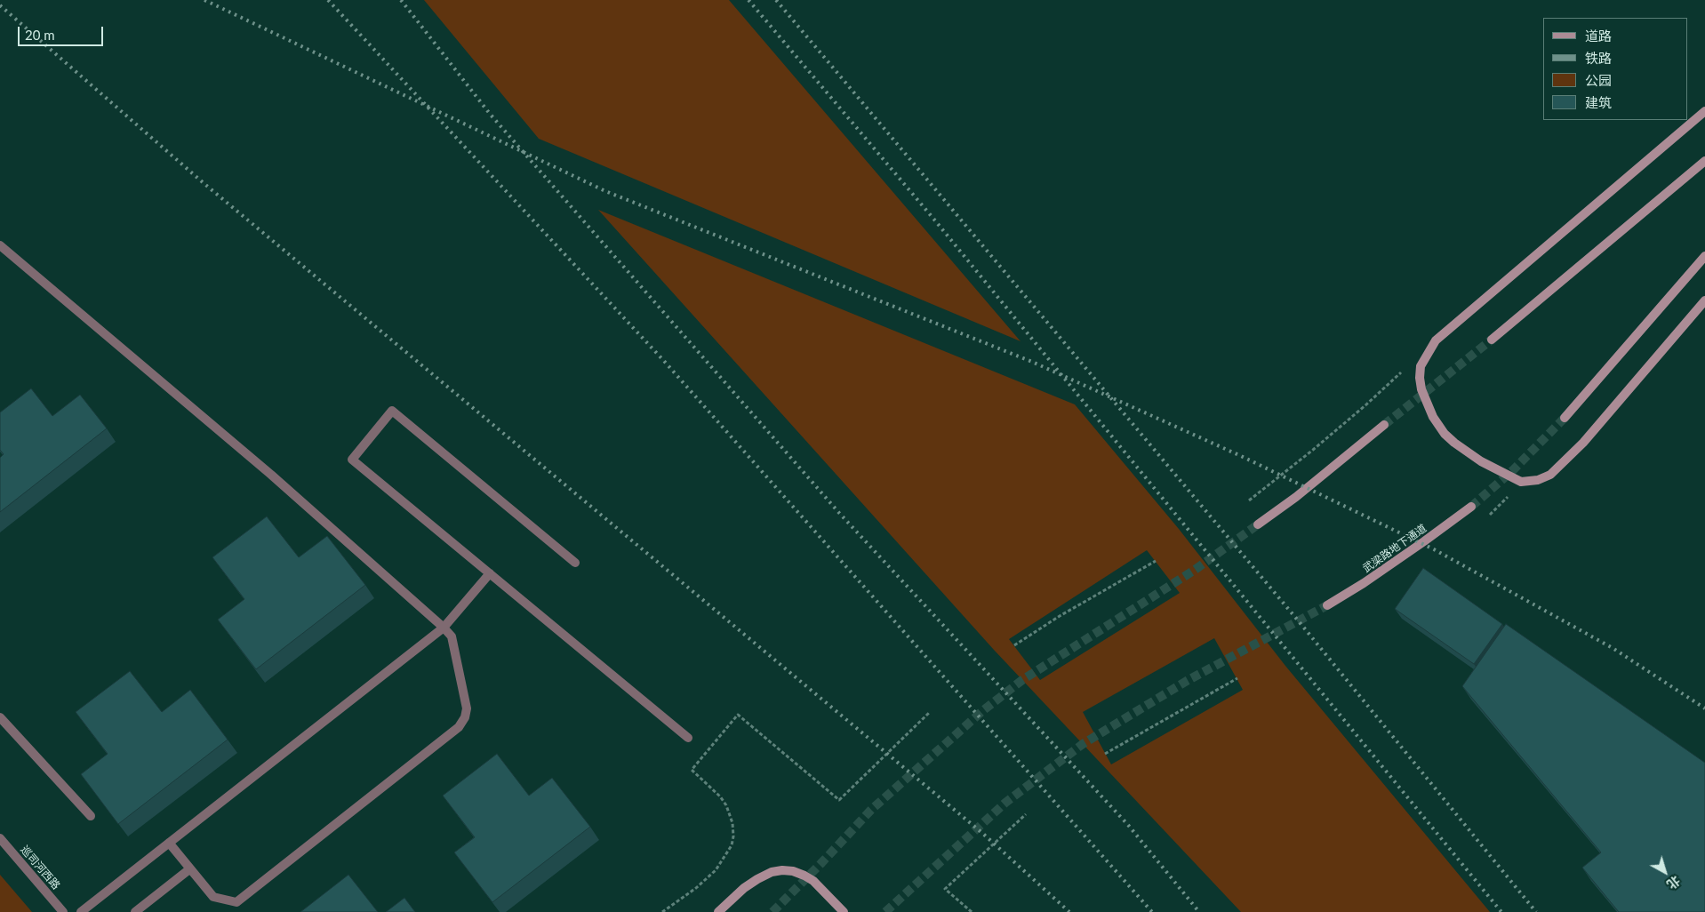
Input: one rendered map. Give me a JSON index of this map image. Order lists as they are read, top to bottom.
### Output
{
  "streets": {
    "main road": ["武梁路地下通道"],
    "street": ["巡司河西路"]
  },
  "legend": [
    "道路",
    "铁路",
    "公园",
    "建筑"
  ],
  "scale_bar": "20 m",
  "north": "bottom right"
}
